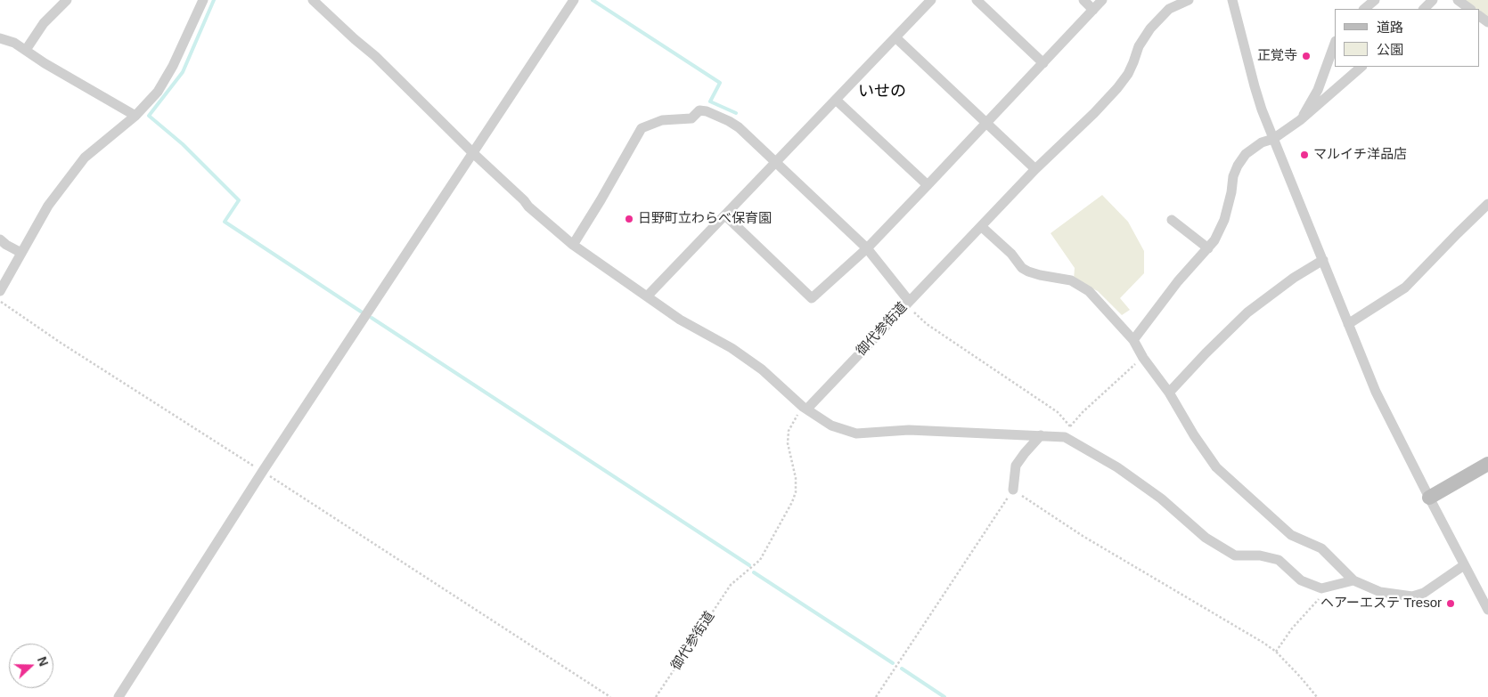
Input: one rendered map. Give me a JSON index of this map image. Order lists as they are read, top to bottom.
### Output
{
  "streets": {
    "street": ["御代参街道"]
  },
  "districts": ["いせの"],
  "places": [
    "正覚寺",
    "マルイチ洋品店",
    "日野町立わらべ保育園",
    "ヘアーエステ Tresor"
  ],
  "legend": ["道路", "公園"],
  "north": "right"
}
